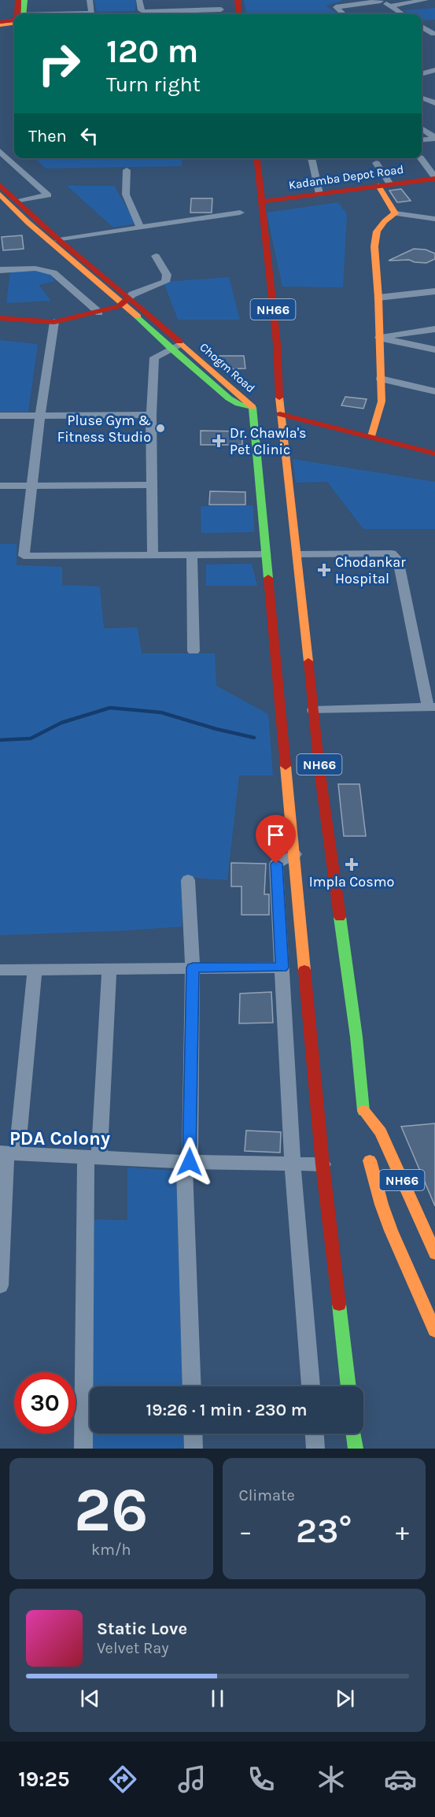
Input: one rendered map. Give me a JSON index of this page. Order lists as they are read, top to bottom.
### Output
{
  "streets": {
    "main road": ["Kadamba Depot Road", "NH66", "Chogm Road"]
  },
  "crossings": [
    ["Kadamba Depot Road", "NH66"],
    ["NH66", "Chogm Road"]
  ],
  "districts": ["PDA Colony"],
  "places": {
    "other": ["Pluse Gym & Fitness Studio"],
    "health": ["Dr. Chawla's Pet Clinic", "Chodankar Hospital", "Impla Cosmo"]
  },
  "page": {
    "turn": ["120 m", "Turn right"],
    "then": "Then",
    "limit": "30",
    "trip": "19:26 · 1 min · 230 m",
    "tile": [
      ["26", "km/h"],
      "Climate"
    ],
    "heat": ["−", "23°", "+"],
    "song": ["Static Love", "Velvet Ray"],
    "tabs": "19:25"
  }
}
